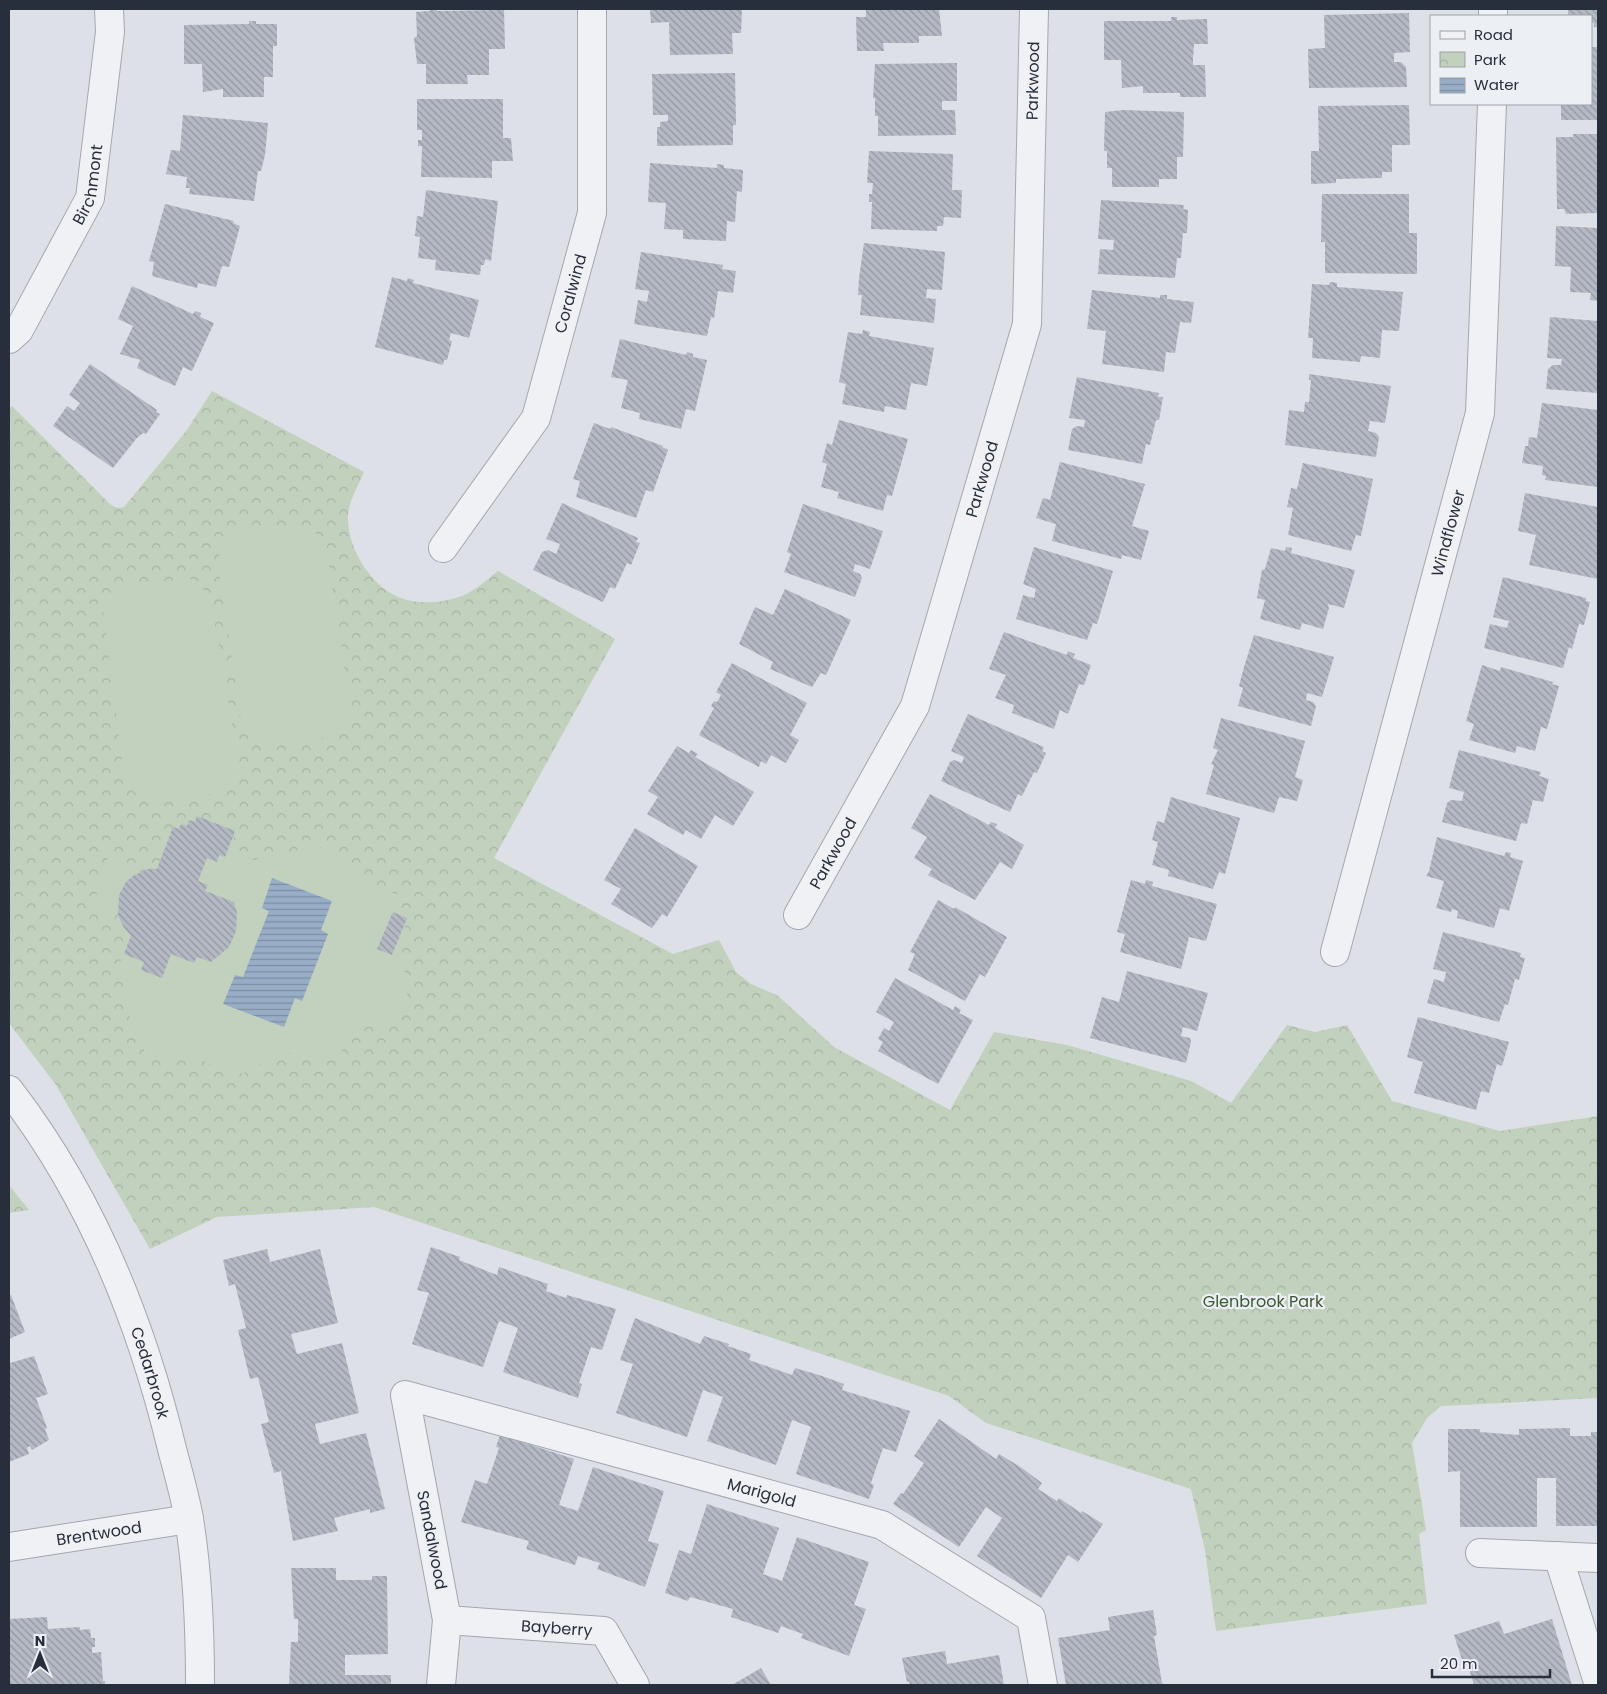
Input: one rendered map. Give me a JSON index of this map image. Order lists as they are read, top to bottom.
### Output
{
  "streets": {
    "street": [
      "Parkwood",
      "Birchmont",
      "Coralwind",
      "Windflower",
      "Cedarbrook",
      "Marigold",
      "Brentwood",
      "Sandalwood",
      "Bayberry"
    ]
  },
  "crossings": [
    ["Cedarbrook", "Brentwood"],
    ["Marigold", "Sandalwood"],
    ["Sandalwood", "Bayberry"]
  ],
  "parks": ["Glenbrook Park"],
  "legend": ["Road", "Park", "Water"],
  "scale_bar": "20 m",
  "north": "top"
}
